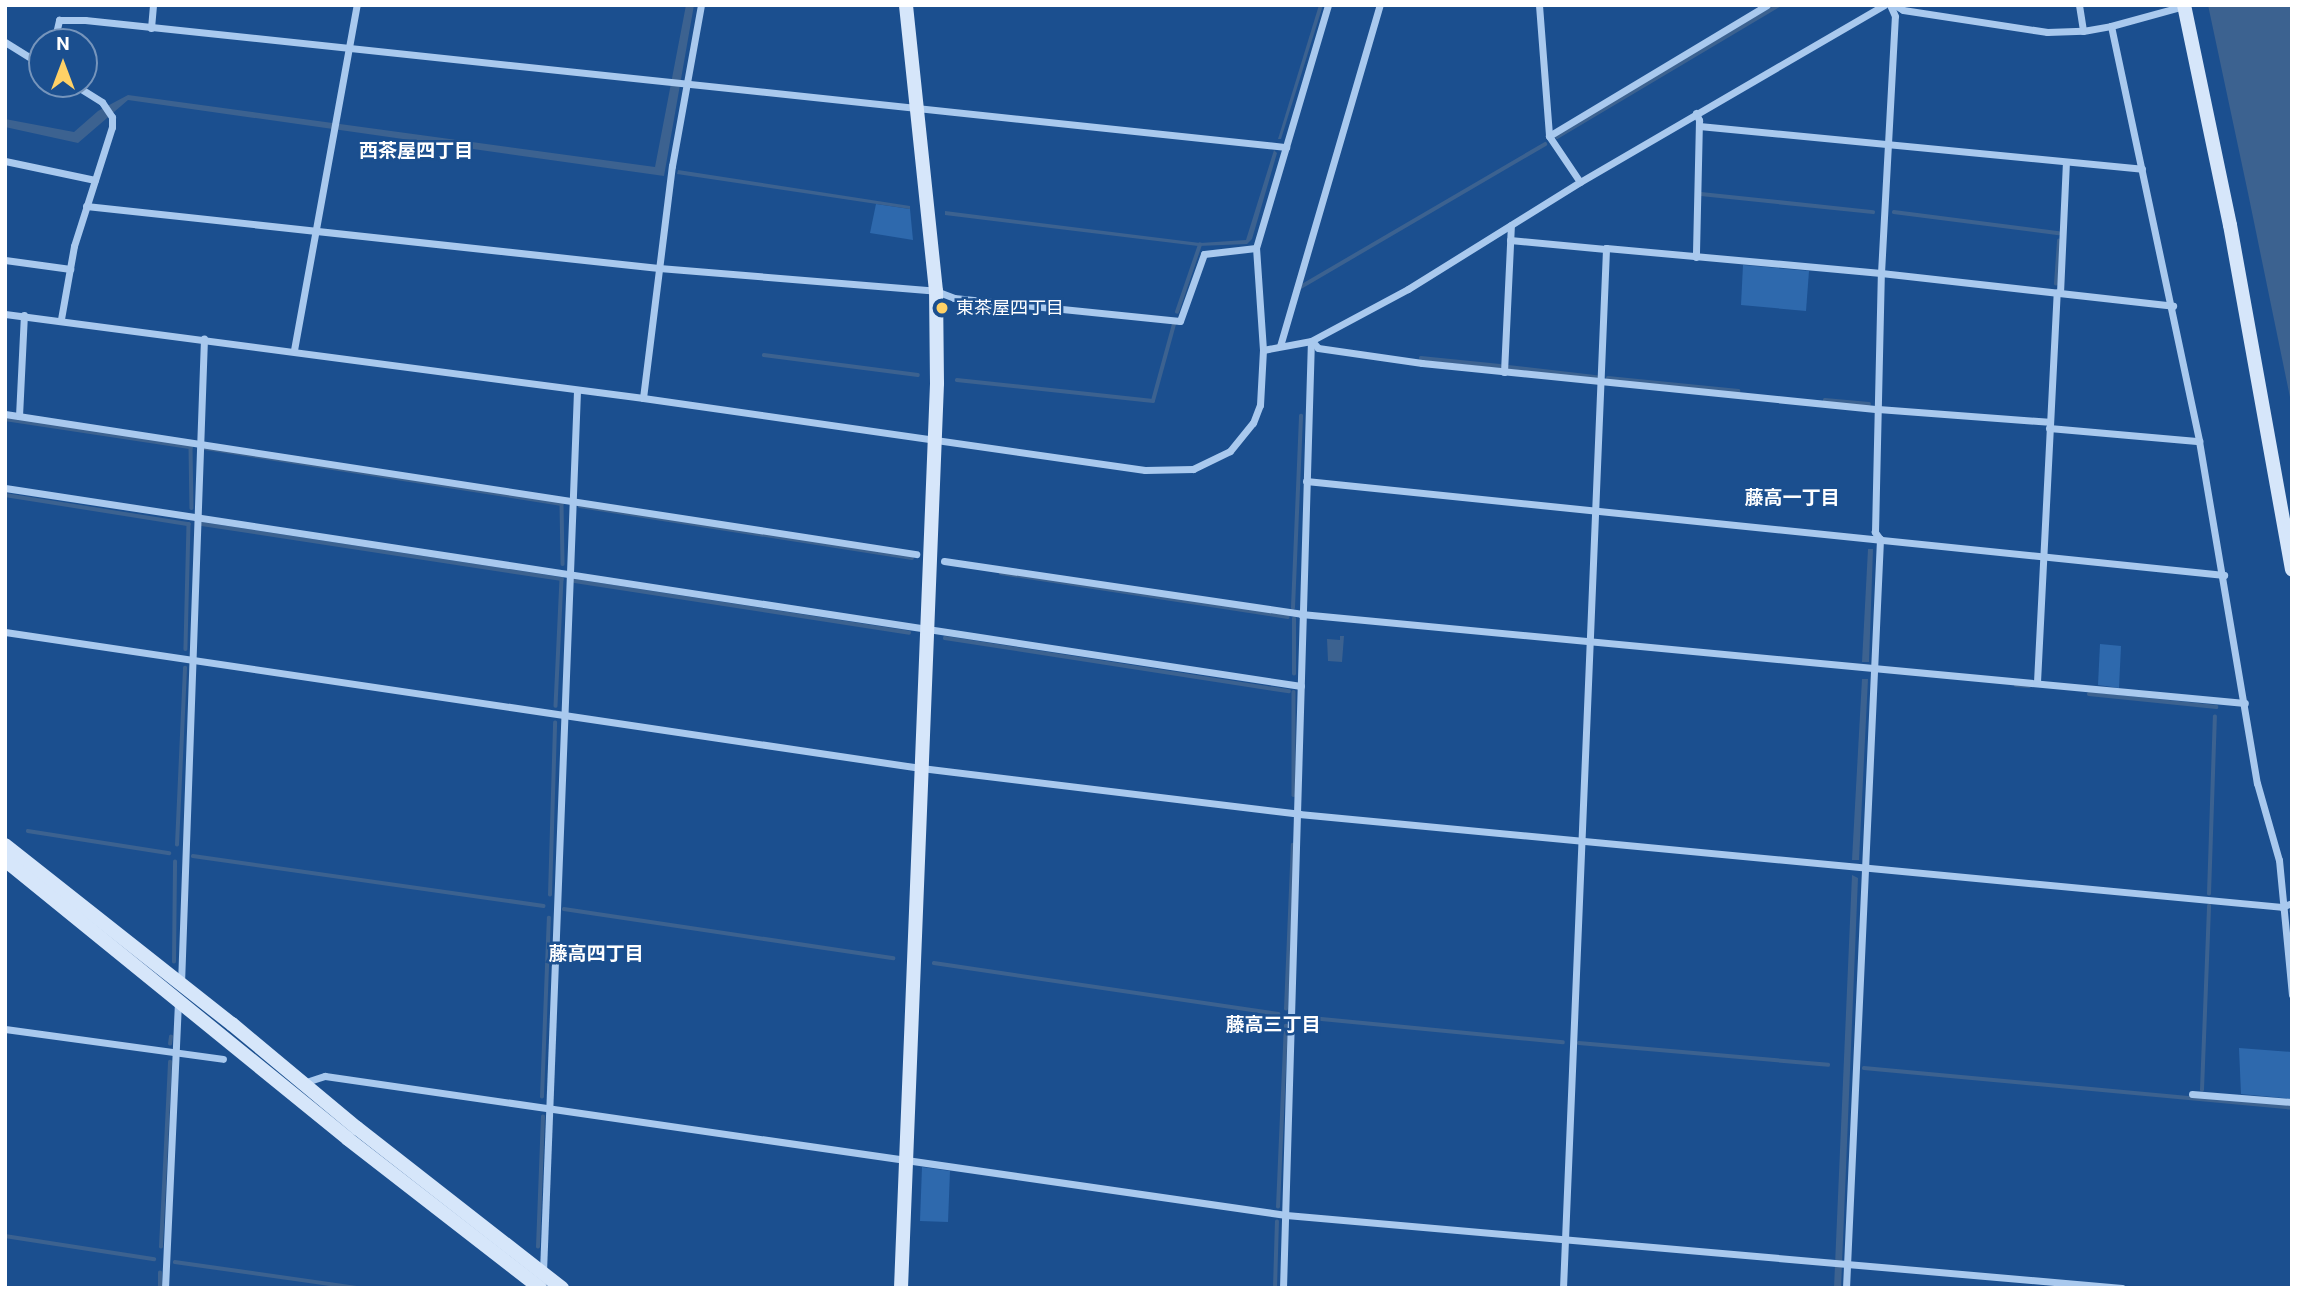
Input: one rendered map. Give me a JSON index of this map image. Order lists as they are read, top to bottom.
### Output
{
  "districts": [
    "西茶屋四丁目",
    "藤高一丁目",
    "藤高四丁目",
    "藤高三丁目"
  ],
  "places": ["東茶屋四丁目"],
  "north": "top"
}
